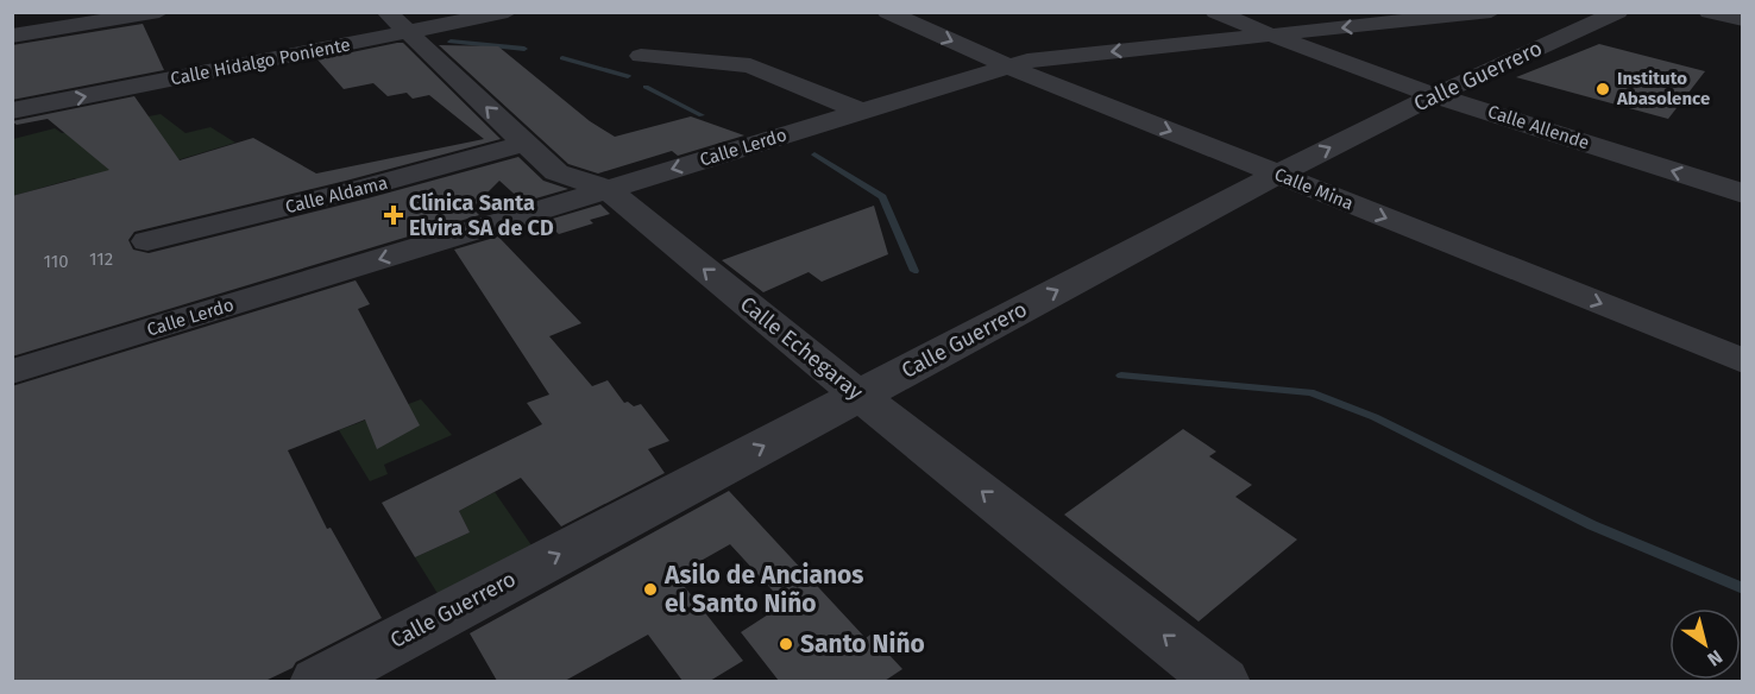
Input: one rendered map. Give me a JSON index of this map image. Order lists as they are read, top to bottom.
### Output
{
  "streets": {
    "street": [
      "Calle Hidalgo Poniente",
      "Calle Guerrero",
      "Calle Allende",
      "Calle Lerdo",
      "Calle Mina",
      "Calle Aldama",
      "Calle Echegaray"
    ]
  },
  "crossings": [
    ["Calle Hidalgo Poniente", "Calle Echegaray"],
    ["Calle Guerrero", "Calle Allende"],
    ["Calle Guerrero", "Calle Mina"],
    ["Calle Guerrero", "Calle Echegaray"],
    ["Calle Allende", "Calle Lerdo"],
    ["Calle Lerdo", "Calle Mina"],
    ["Calle Lerdo", "Calle Echegaray"],
    ["Calle Aldama", "Calle Echegaray"]
  ],
  "one_way": [
    "Calle Guerrero",
    "Calle Allende",
    "Calle Lerdo",
    "Calle Mina",
    "Calle Echegaray"
  ],
  "places": {
    "other": ["Instituto Abasolence", "Asilo de Ancianos el Santo Niño", "Santo Niño"],
    "health": ["Clínica Santa Elvira SA de CD"]
  },
  "house_numbers": ["112", "110"],
  "north": "bottom right"
}
